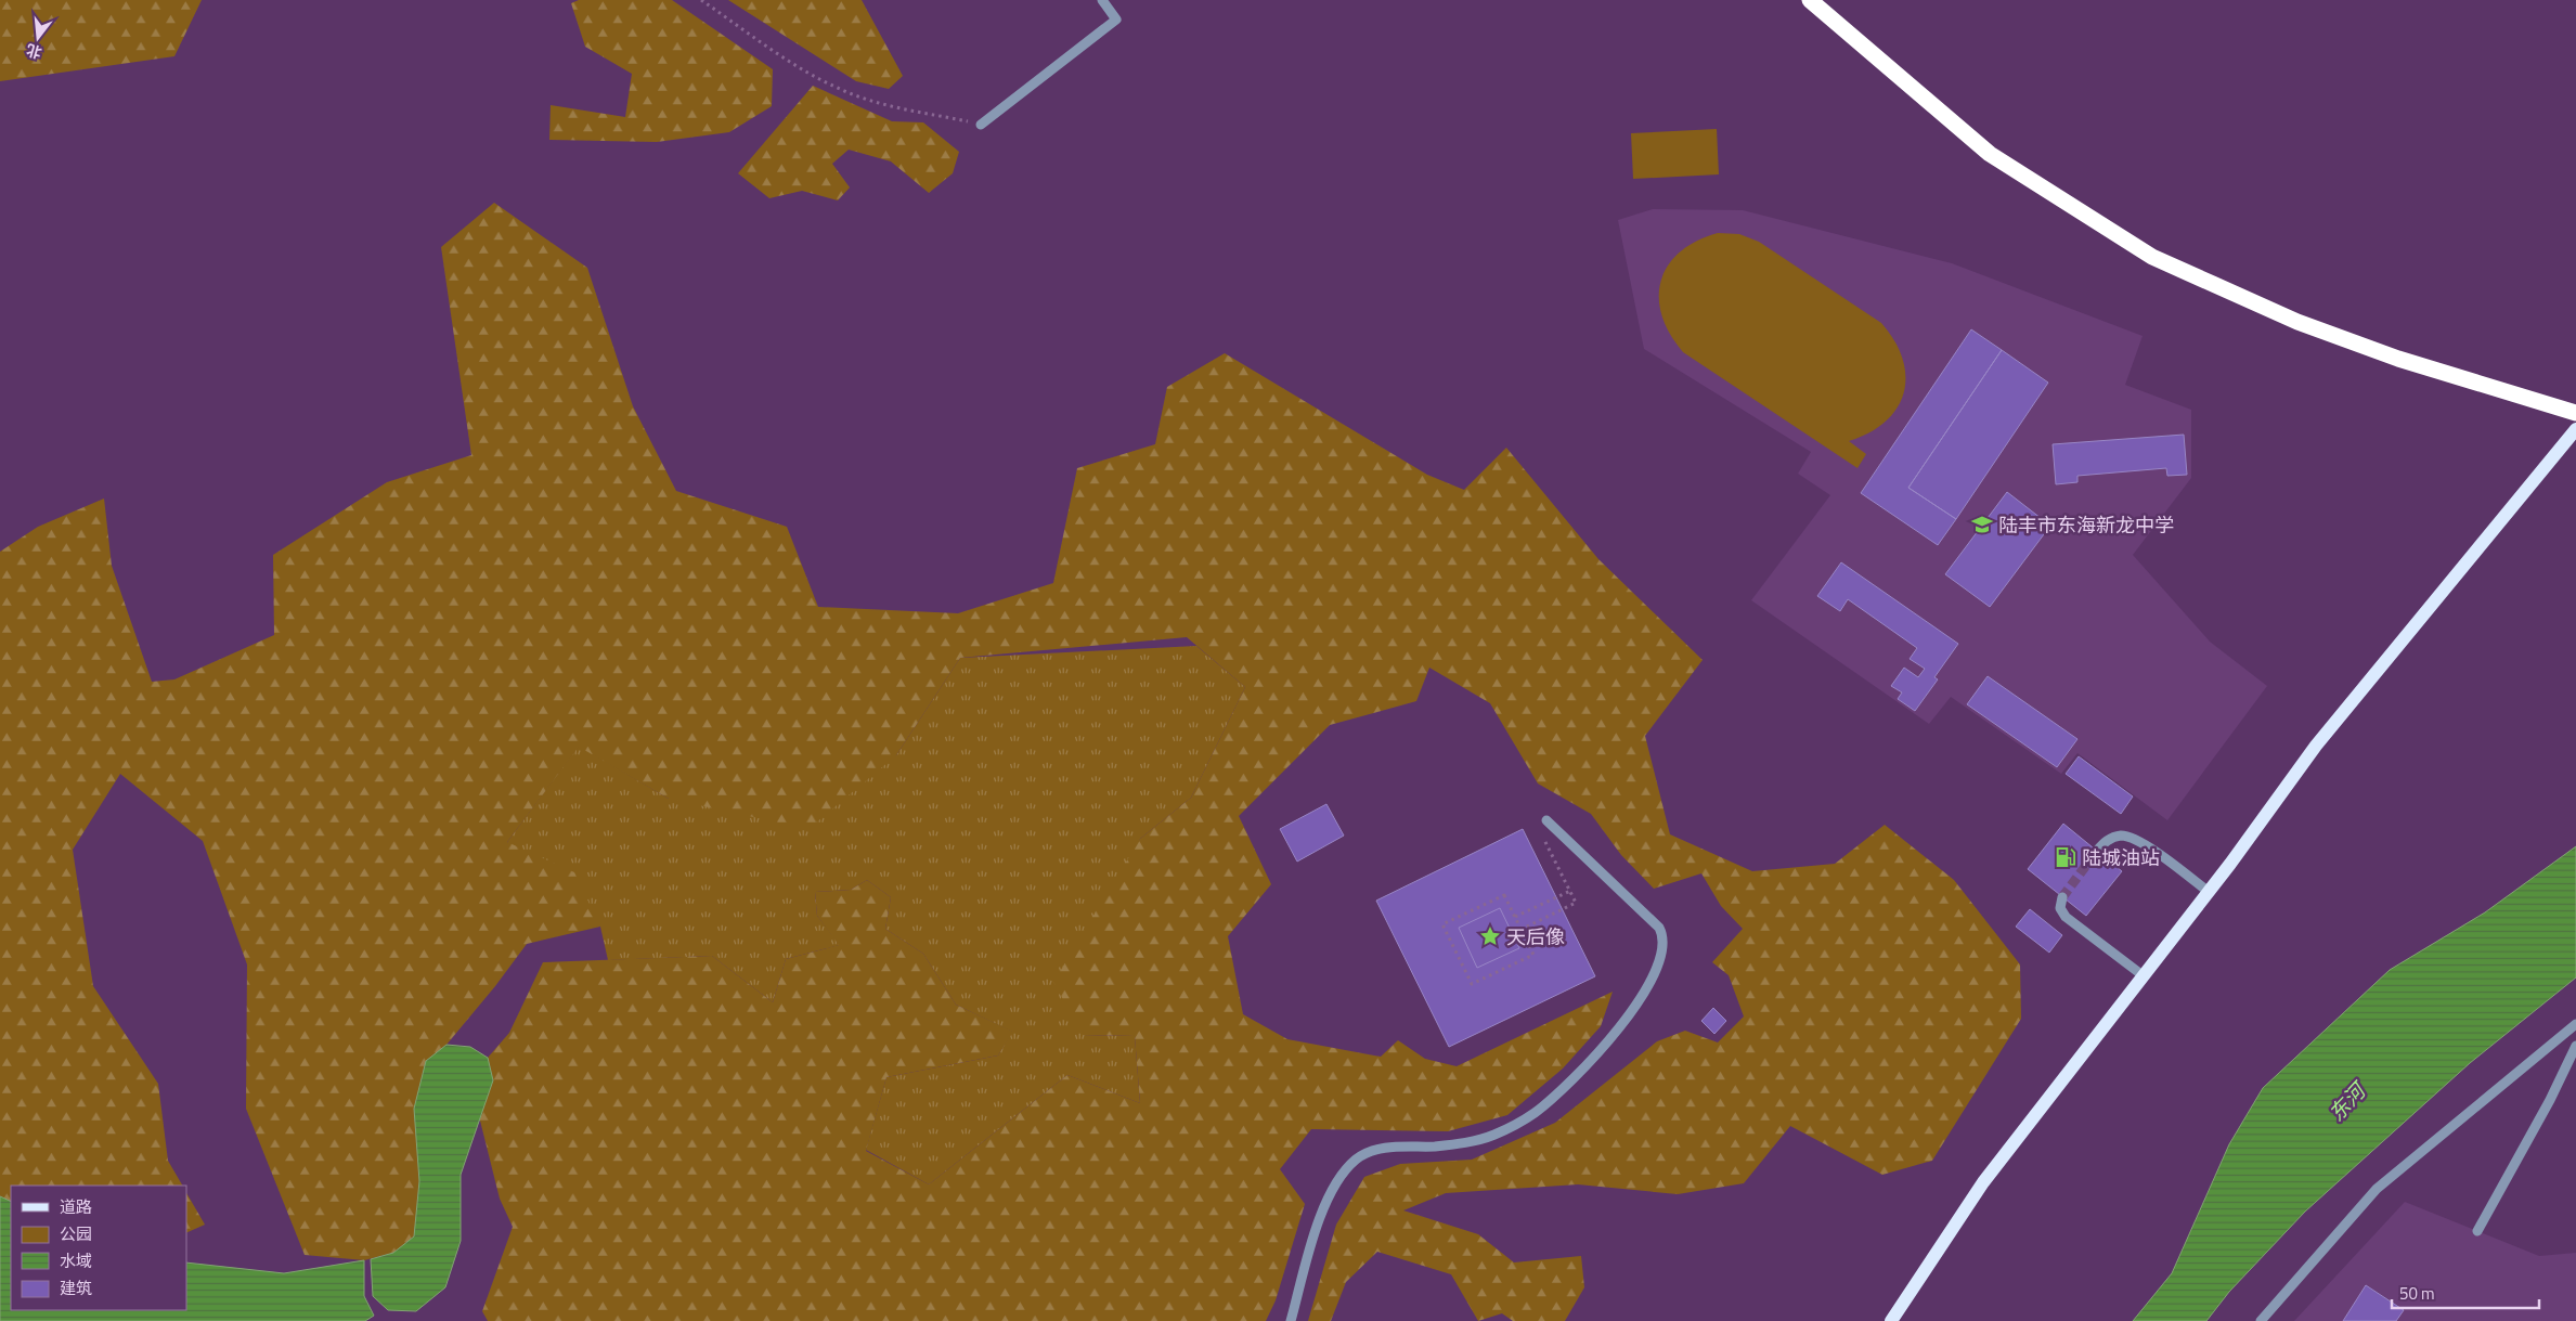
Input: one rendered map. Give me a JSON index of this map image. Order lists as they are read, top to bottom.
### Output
{
  "water": ["东河"],
  "places": {
    "school or university": ["陆丰市东海新龙中学"],
    "fuel station": ["陆城油站"],
    "place": ["天后像"]
  },
  "legend": [
    "道路",
    "公园",
    "水域",
    "建筑"
  ],
  "scale_bar": "50 m",
  "north": "bottom"
}
